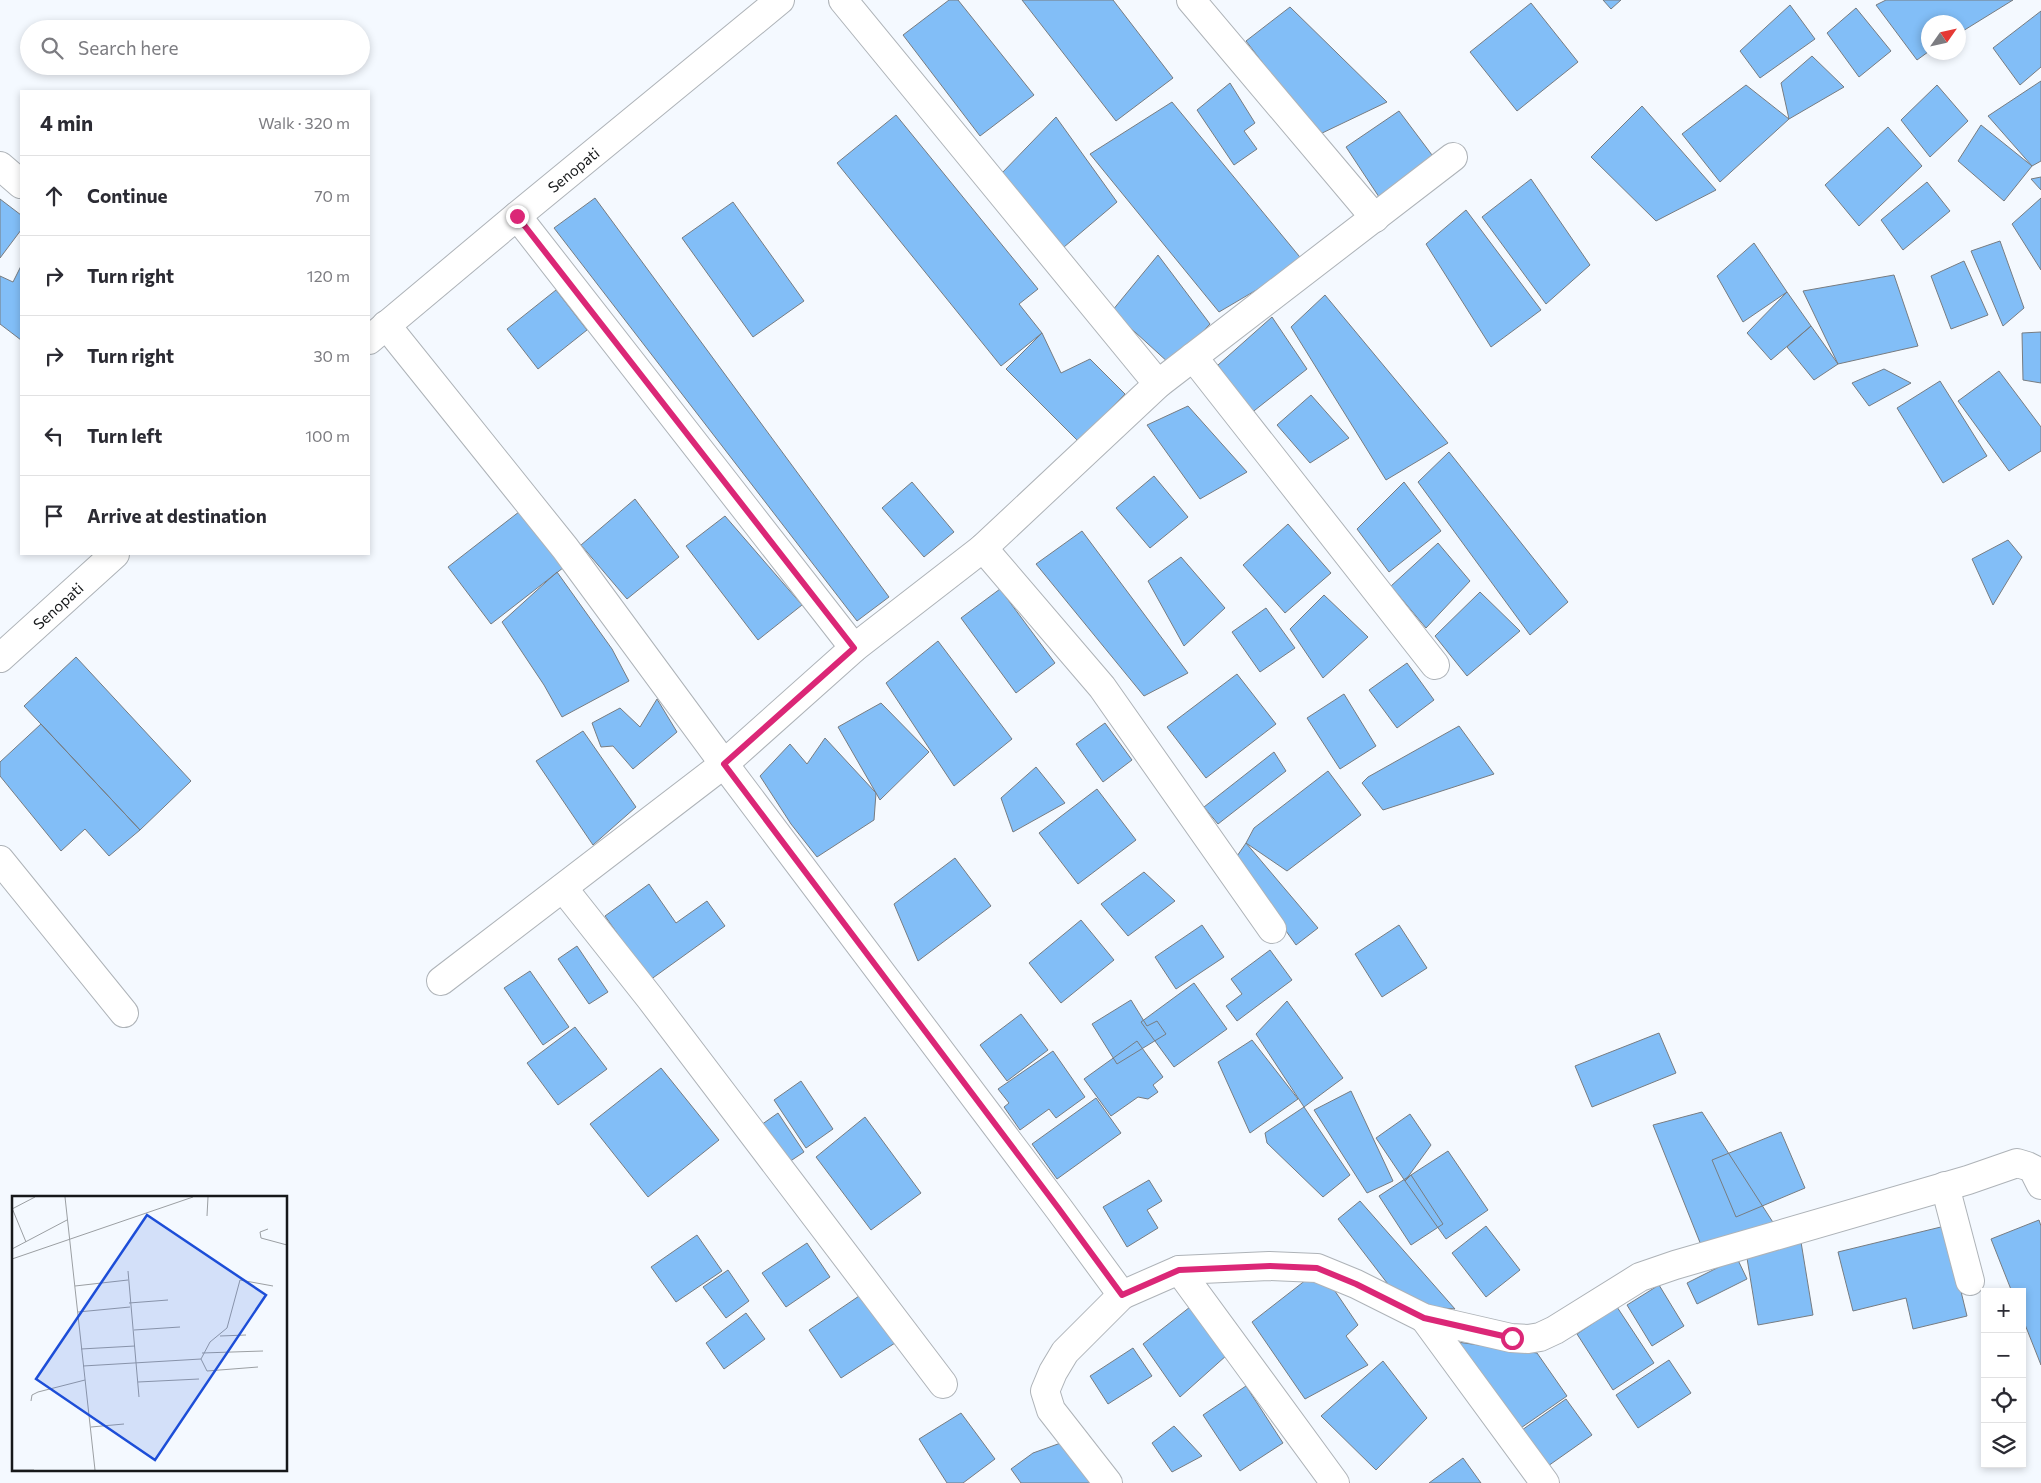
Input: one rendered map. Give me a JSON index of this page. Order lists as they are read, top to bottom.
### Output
{
  "streets": {
    "street": ["Senopati"]
  },
  "north": "top right",
  "page": {
    "search": "Search here",
    "heading": ["4 min", "Walk · 320 m"],
    "list": [
      ["Continue", "70 m"],
      ["Turn right", "120 m"],
      ["Turn right", "30 m"],
      ["Turn left", "100 m"],
      "Arrive at destination"
    ],
    "map_buttons": ["+", "−"]
  }
}
